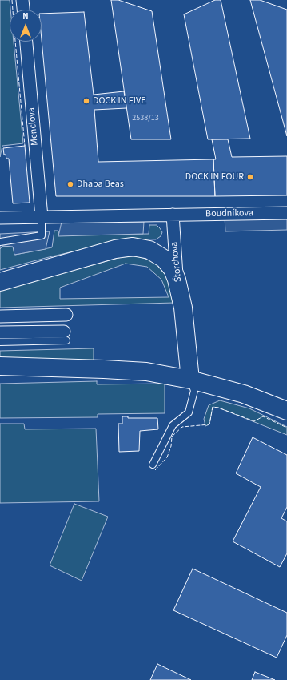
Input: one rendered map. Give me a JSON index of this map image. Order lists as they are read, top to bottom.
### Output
{
  "streets": {
    "main road": ["Štorchova"],
    "street": ["Menclova", "Boudníkova"]
  },
  "crossings": [
    ["Boudníkova", "Štorchova"]
  ],
  "places": ["DOCK IN FIVE", "DOCK IN FOUR", "Dhaba Beas"],
  "house_numbers": ["2538/13"],
  "north": "top"
}
